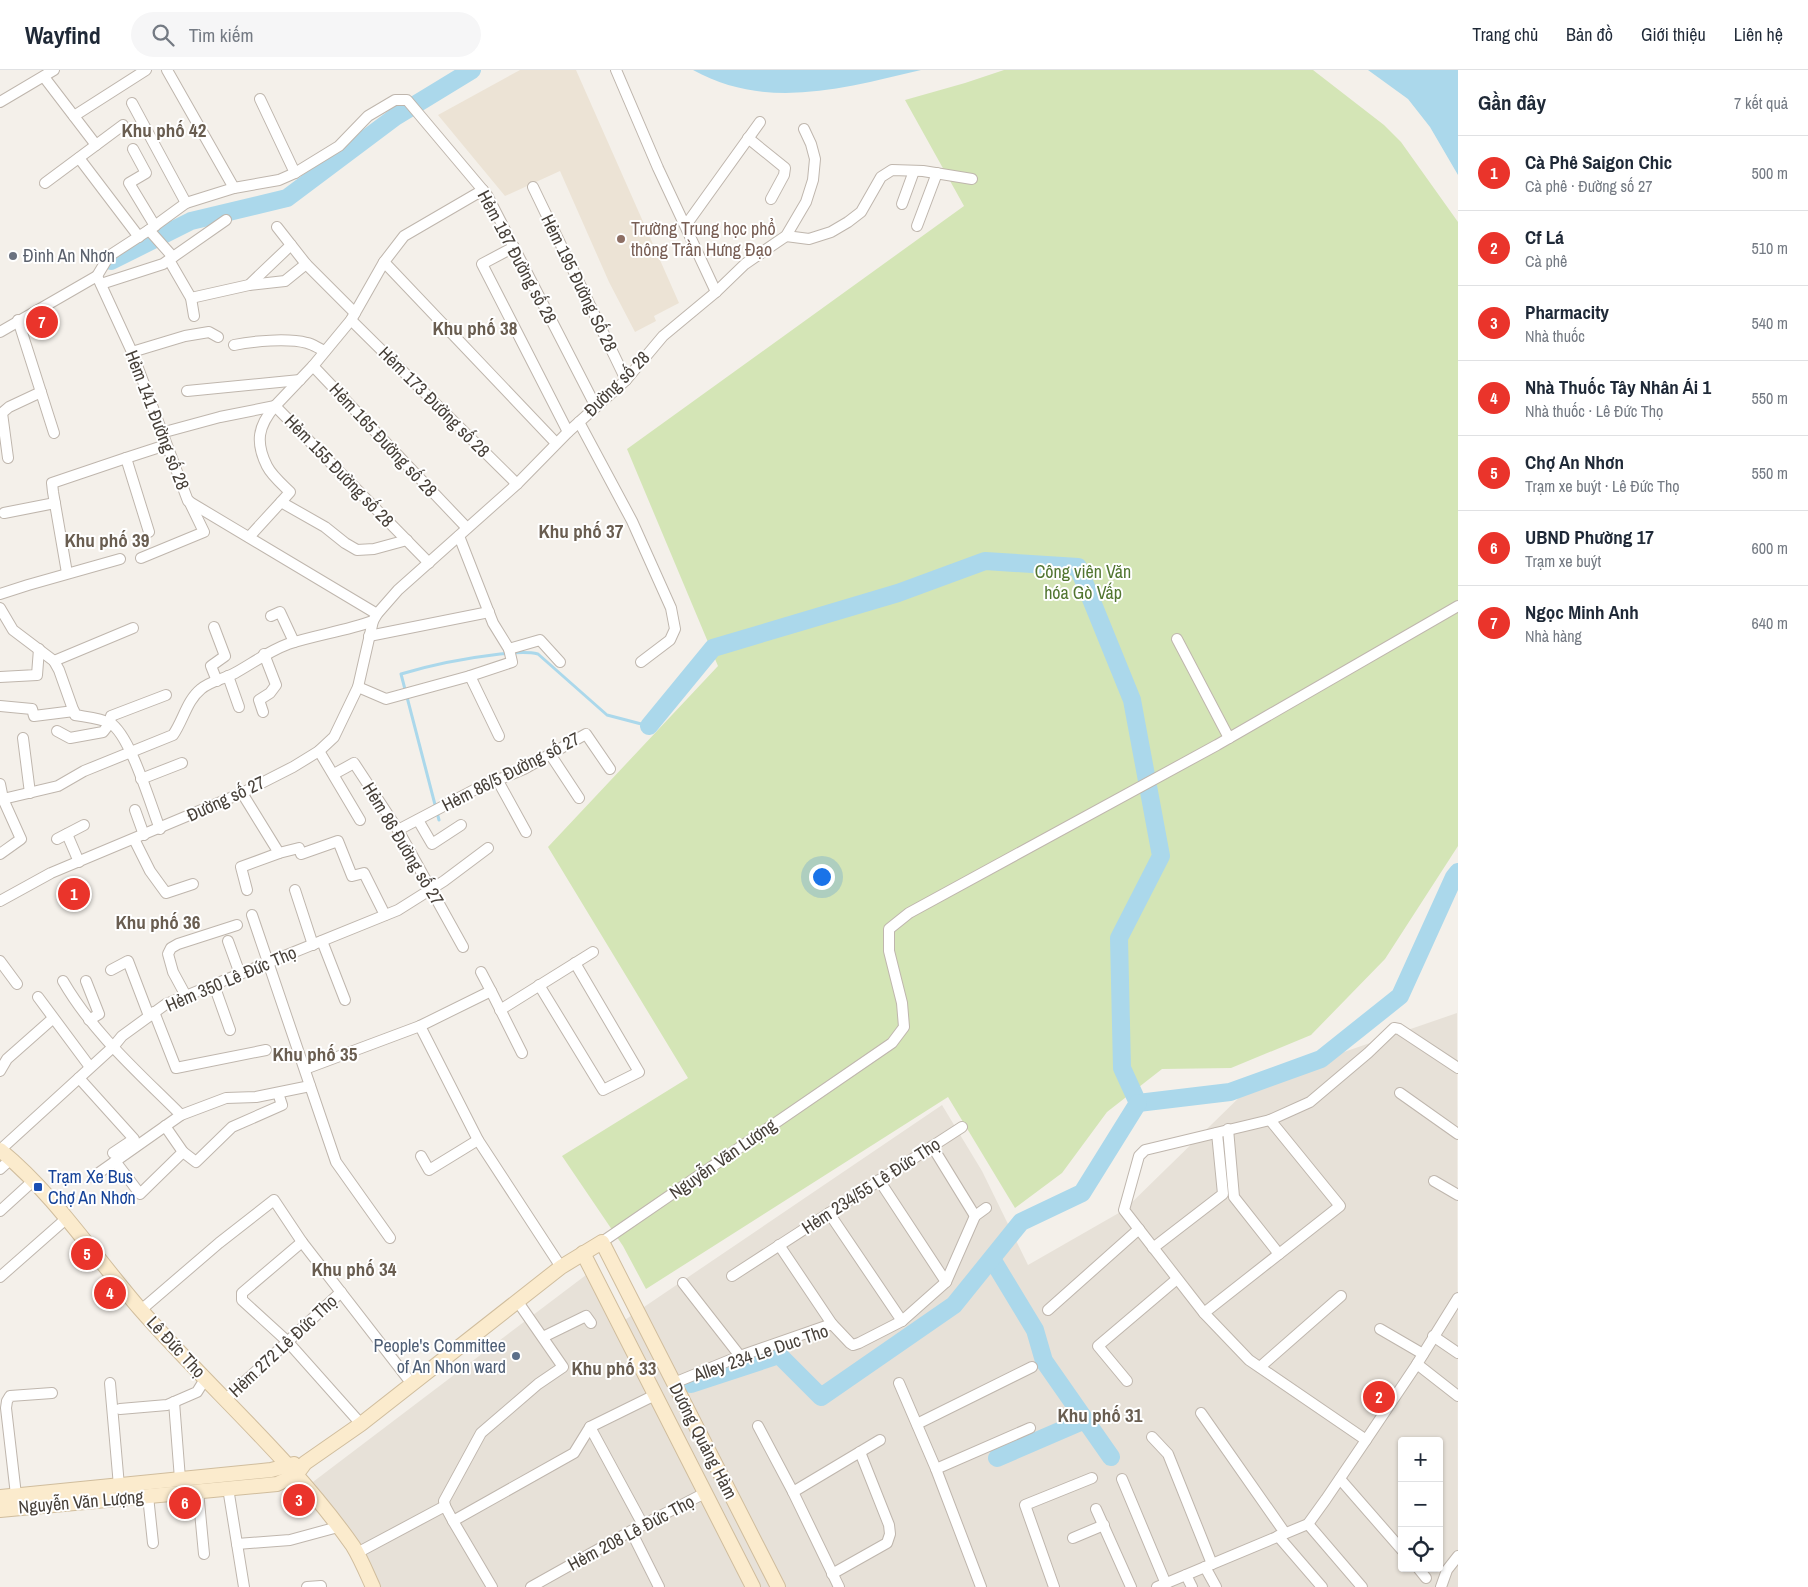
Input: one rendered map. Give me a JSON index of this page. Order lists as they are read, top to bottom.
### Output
{
  "streets": {
    "street": [
      "Hẻm 187 Đường số 28",
      "Hẻm 195 Đường Số 28",
      "Đường số 28",
      "Hẻm 173 Đường số 28",
      "Hẻm 141 Đường số 28",
      "Hẻm 165 Đường số 28",
      "Hẻm 155 Đường số 28",
      "Hẻm 86/5 Đường số 27",
      "Đường số 27",
      "Hẻm 86 Đường số 27",
      "Hẻm 350 Lê Đức Thọ",
      "Nguyễn Văn Lượng",
      "Hẻm 234/55 Lê Đức Thọ",
      "Hẻm 272 Lê Đức Thọ",
      "Lê Đức Thọ",
      "Alley 234 Le Duc Tho",
      "Dương Quảng Hàm",
      "Hẻm 208 Lê Đức Thọ"
    ]
  },
  "crossings": [
    ["Hẻm 187 Đường số 28", "Đường số 28"],
    ["Hẻm 195 Đường Số 28", "Đường số 28"],
    ["Đường số 28", "Hẻm 173 Đường số 28"],
    ["Đường số 28", "Hẻm 141 Đường số 28"],
    ["Đường số 28", "Hẻm 165 Đường số 28"],
    ["Đường số 28", "Hẻm 155 Đường số 28"],
    ["Đường số 28", "Đường số 27"],
    ["Hẻm 141 Đường số 28", "Đường số 27"],
    ["Hẻm 86/5 Đường số 27", "Hẻm 86 Đường số 27"],
    ["Hẻm 86 Đường số 27", "Hẻm 350 Lê Đức Thọ"],
    ["Hẻm 350 Lê Đức Thọ", "Lê Đức Thọ"],
    ["Nguyễn Văn Lượng", "Lê Đức Thọ"],
    ["Nguyễn Văn Lượng", "Dương Quảng Hàm"],
    ["Hẻm 272 Lê Đức Thọ", "Lê Đức Thọ"],
    ["Alley 234 Le Duc Tho", "Dương Quảng Hàm"],
    ["Dương Quảng Hàm", "Hẻm 208 Lê Đức Thọ"]
  ],
  "districts": [
    "Khu phố 42",
    "Khu phố 38",
    "Khu phố 37",
    "Khu phố 39",
    "Khu phố 36",
    "Khu phố 35",
    "Khu phố 34",
    "Khu phố 33",
    "Khu phố 31"
  ],
  "parks": ["Công viên Văn hóa Gò Vấp"],
  "places": {
    "other": ["Trường Trung học phổ thông Trần Hưng Đạo", "Đình An Nhơn", "People's Committee of An Nhon ward"],
    "transit": ["Trạm Xe Bus Chợ An Nhơn"]
  },
  "page": {
    "header": "Wayfind",
    "search": "Tìm kiếm",
    "nav": [
      "Trang chủ",
      "Bản đồ",
      "Giới thiệu",
      "Liên hệ"
    ],
    "heading": ["Gần đây", "7 kết quả"],
    "list": [
      {
        "mark": "1",
        "name": "Cà Phê Saigon Chic",
        "note": "Cà phê · Đường số 27",
        "value": "500 m"
      },
      {
        "mark": "2",
        "name": "Cf Lá",
        "note": "Cà phê",
        "value": "510 m"
      },
      {
        "mark": "3",
        "name": "Pharmacity",
        "note": "Nhà thuốc",
        "value": "540 m"
      },
      {
        "mark": "4",
        "name": "Nhà Thuốc Tây Nhân Ái 1",
        "note": "Nhà thuốc · Lê Đức Thọ",
        "value": "550 m"
      },
      {
        "mark": "5",
        "name": "Chợ An Nhơn",
        "note": "Trạm xe buýt · Lê Đức Thọ",
        "value": "550 m"
      },
      {
        "mark": "6",
        "name": "UBND Phường 17",
        "note": "Trạm xe buýt",
        "value": "600 m"
      },
      {
        "mark": "7",
        "name": "Ngọc Minh Anh",
        "note": "Nhà hàng",
        "value": "640 m"
      }
    ],
    "pins": [
      "7",
      "1",
      "5",
      "4",
      "2",
      "3",
      "6"
    ],
    "map_buttons": ["+", "−"]
  }
}
